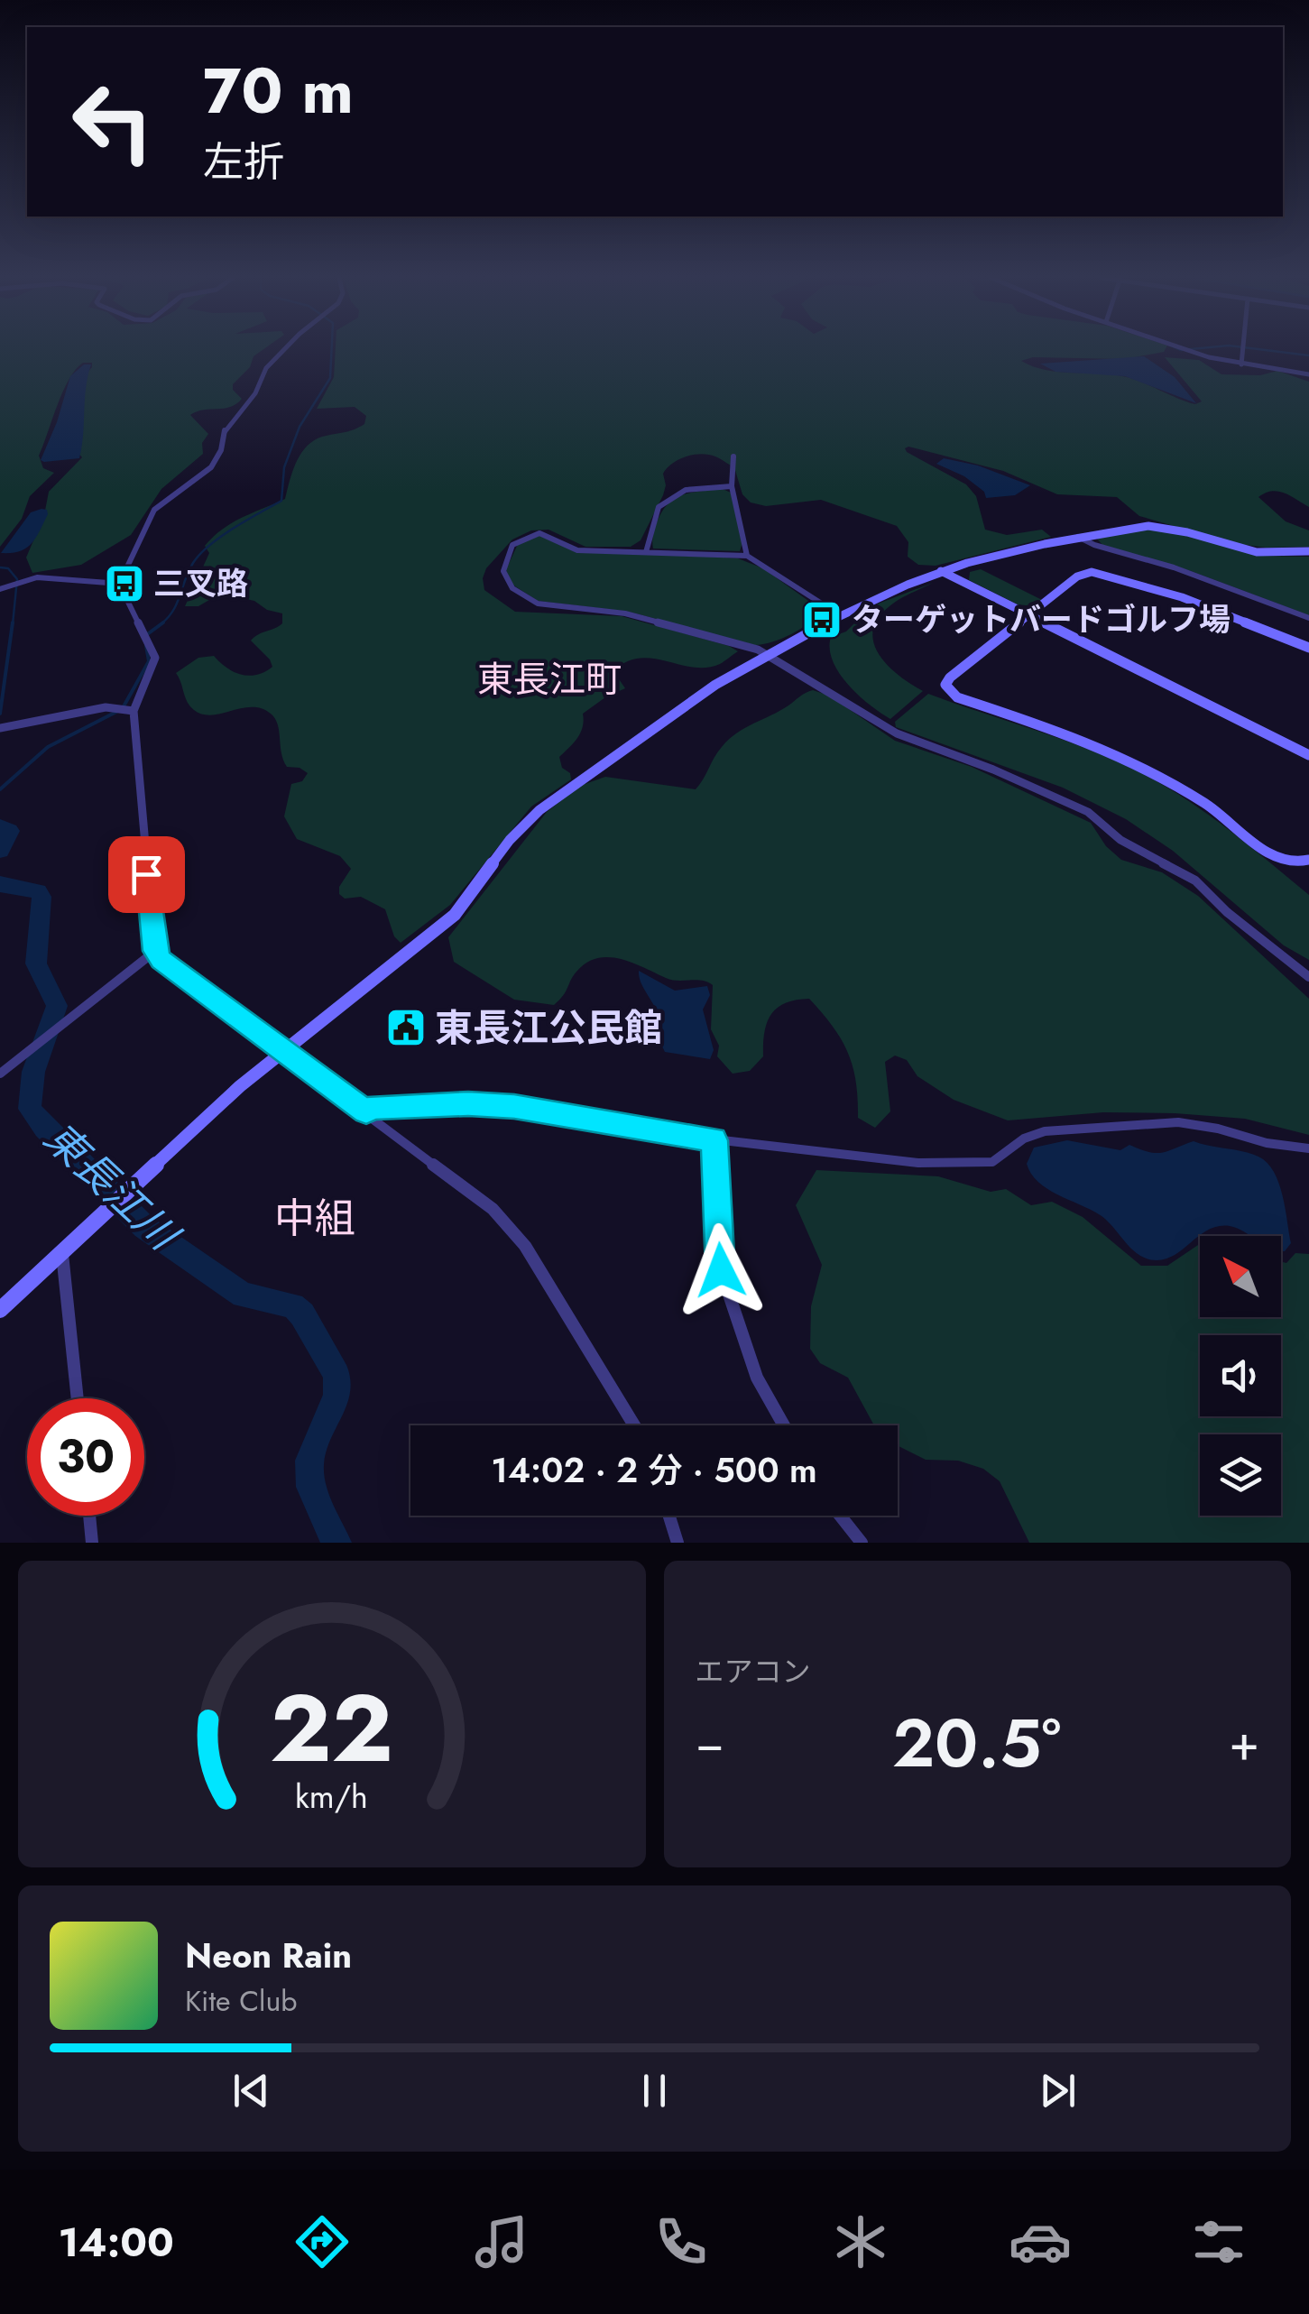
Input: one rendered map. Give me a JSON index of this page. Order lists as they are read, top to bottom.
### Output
{
  "districts": ["東長江町", "中組"],
  "water": ["東長江川"],
  "places": {
    "bus stop": ["三叉路", "ターゲットバードゴルフ場"],
    "public building": ["東長江公民館"]
  },
  "north": "top left",
  "page": {
    "turn": ["70 m", "左折"],
    "limit": "30",
    "trip": "14:02 · 2 分 · 500 m",
    "tile": "エアコン",
    "heat": ["−", "20.5°", "+"],
    "song": ["Neon Rain", "Kite Club"],
    "tabs": "14:00",
    "gauge": ["22", "km/h"]
  }
}
